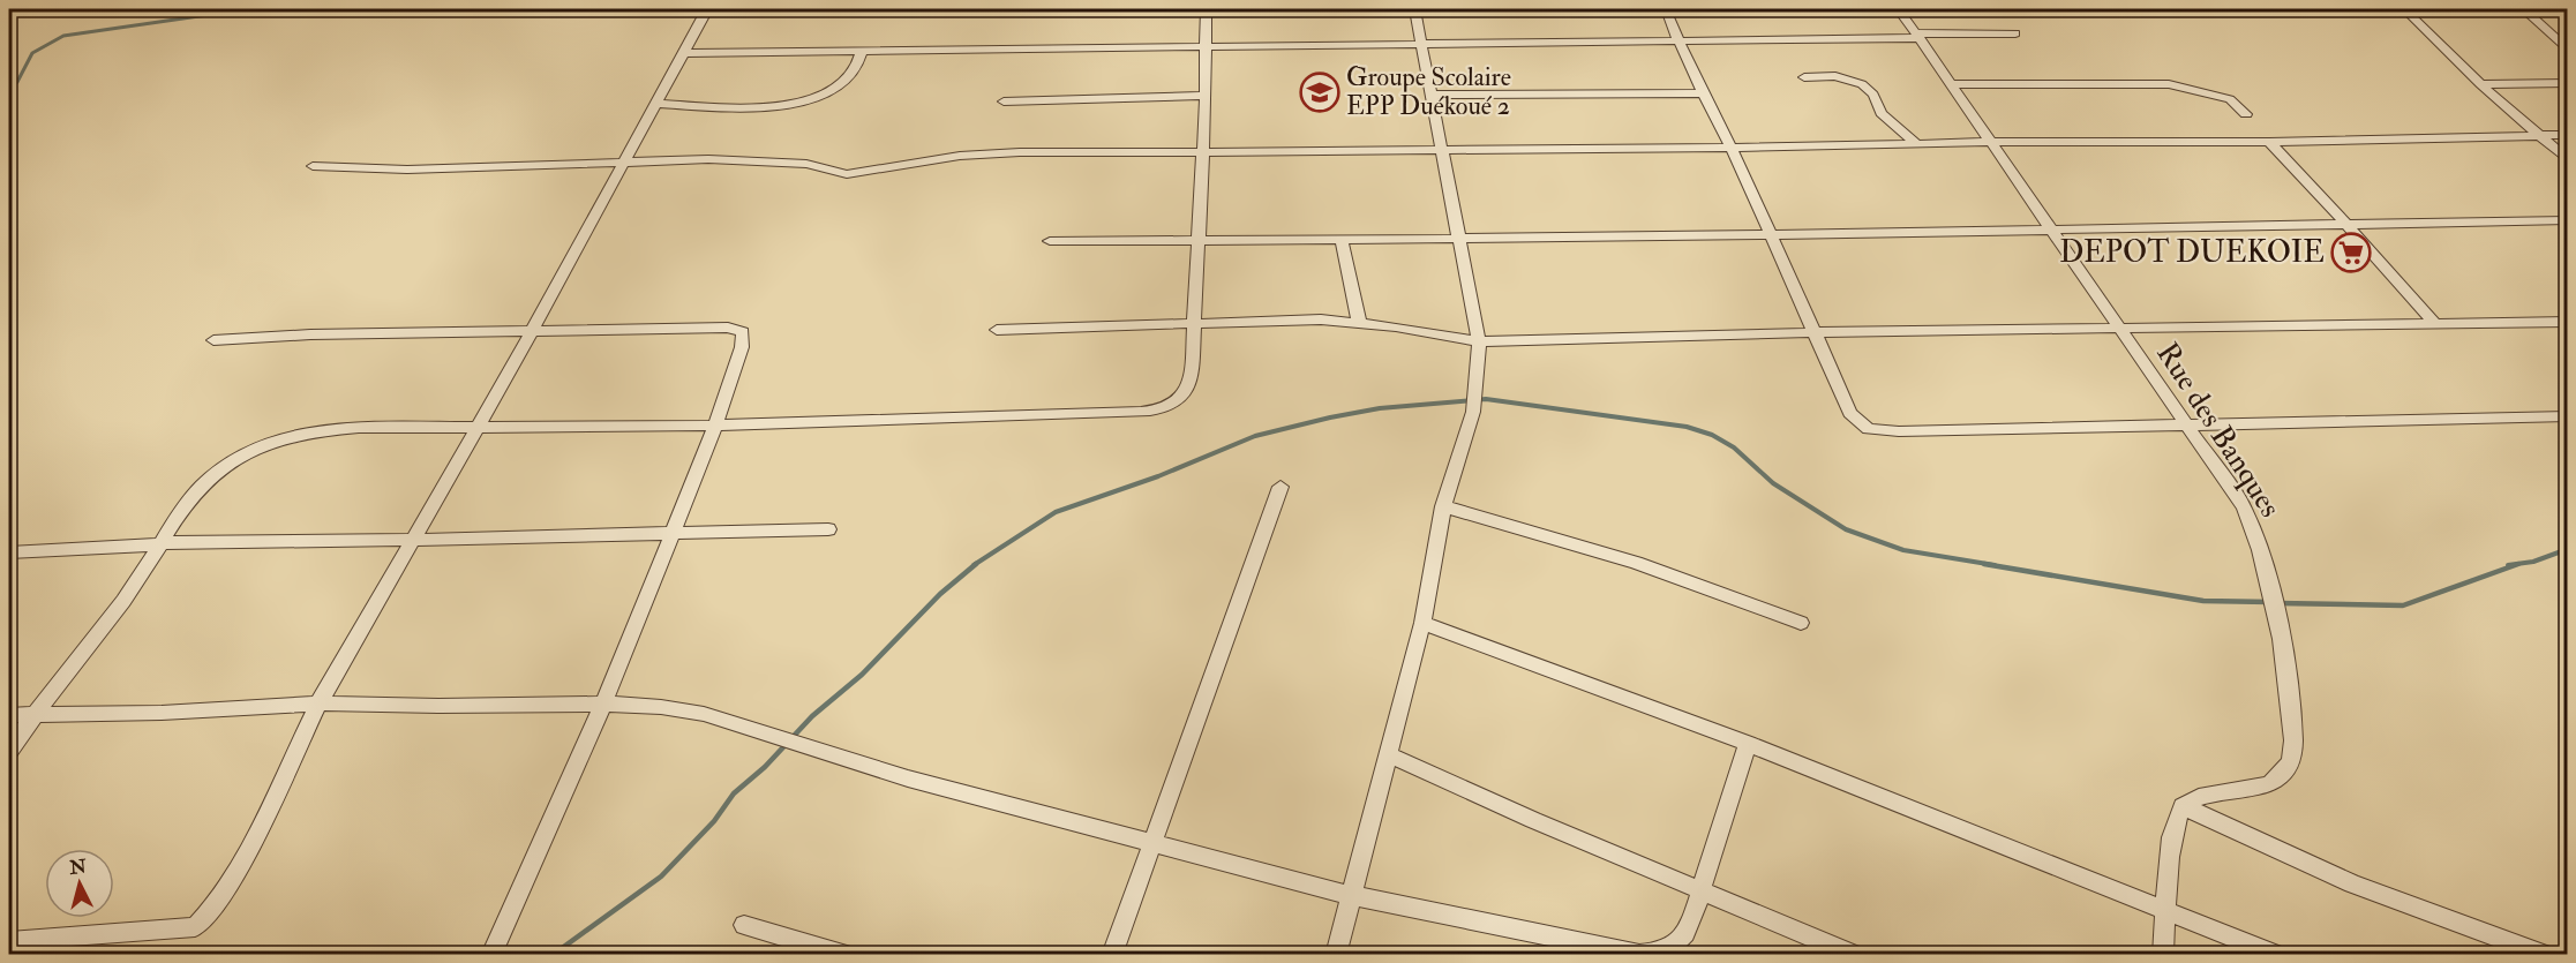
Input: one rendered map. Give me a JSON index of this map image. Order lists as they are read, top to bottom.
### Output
{
  "streets": {
    "street": ["Rue des Banques"]
  },
  "places": {
    "school or university": ["Groupe Scolaire EPP Duékoué 2"],
    "supermarket": ["DEPOT DUEKOIE"]
  },
  "north": "top"
}
